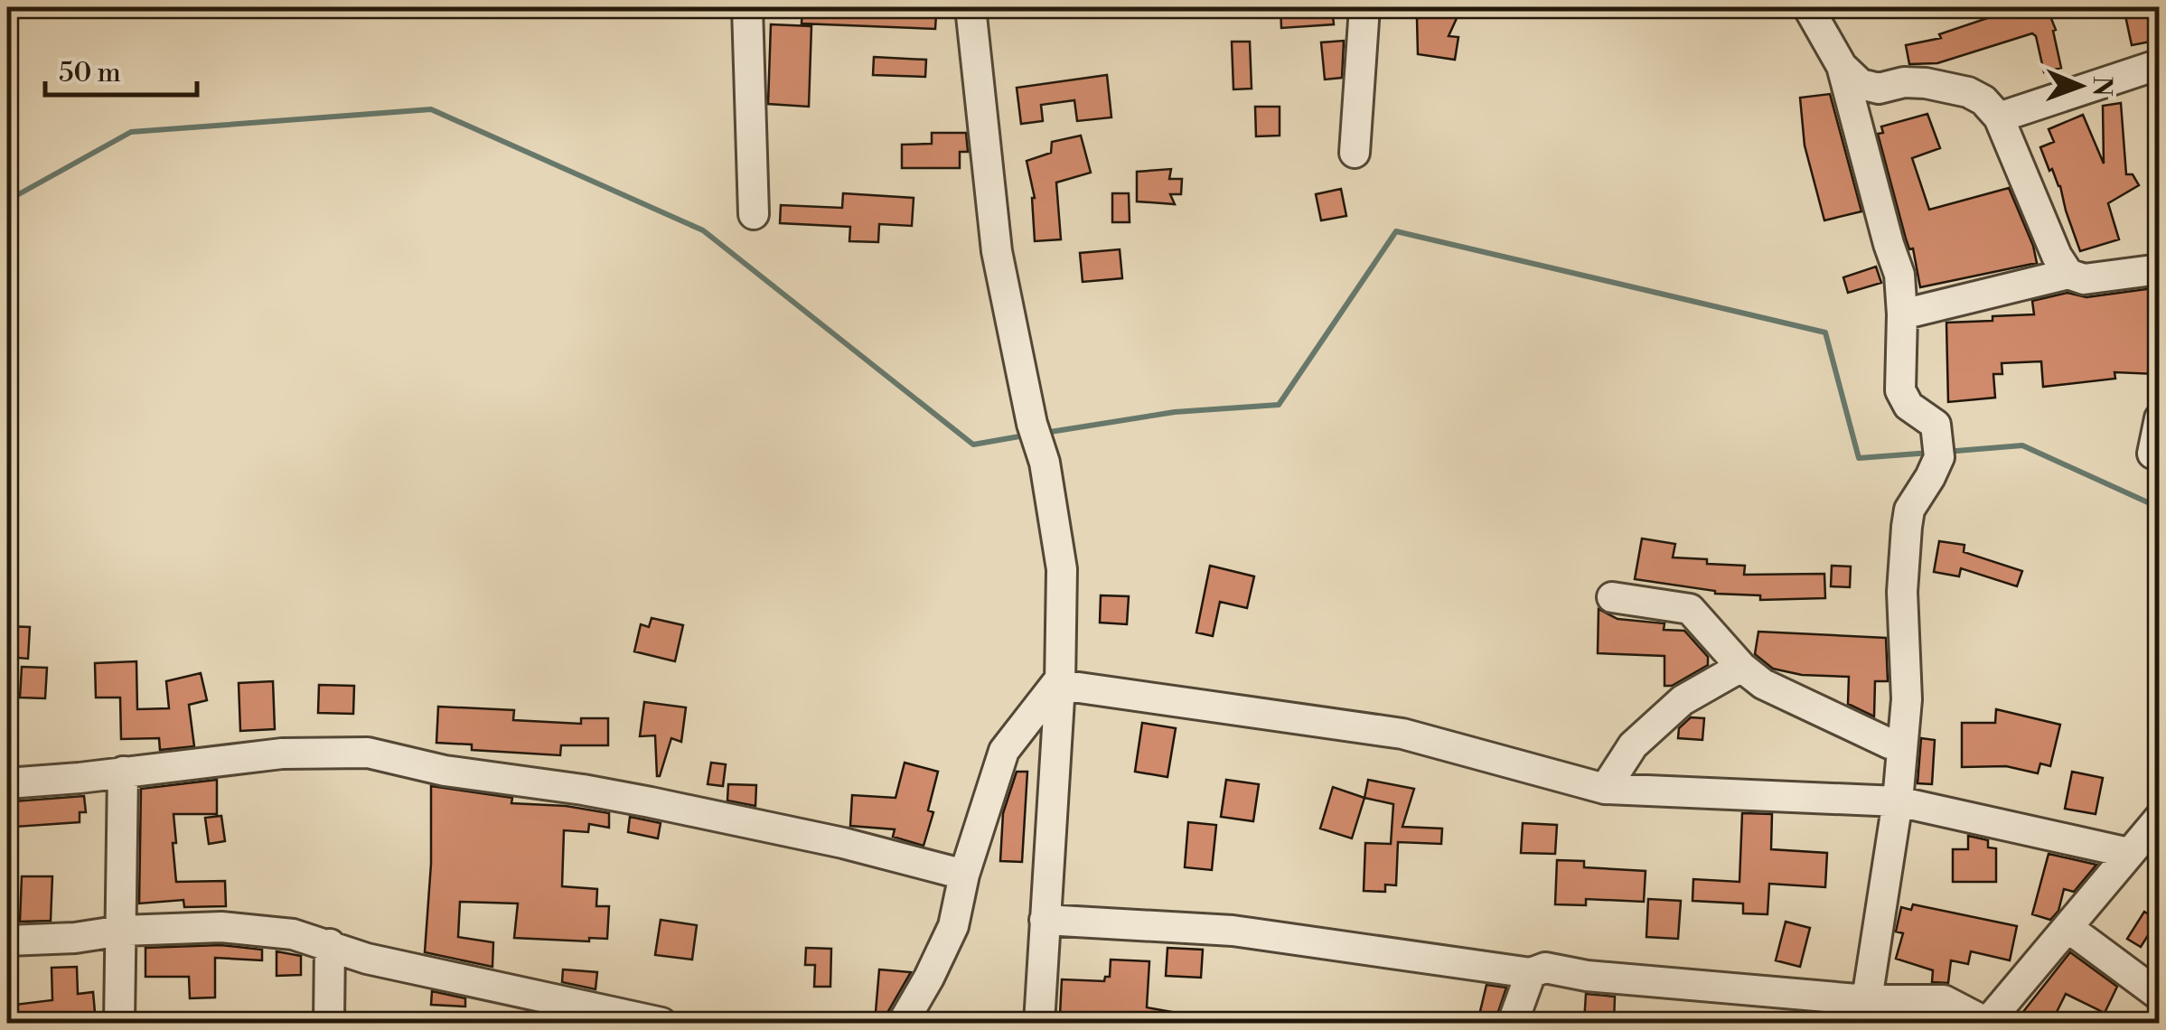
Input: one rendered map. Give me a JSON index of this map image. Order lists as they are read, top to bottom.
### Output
{
  "scale_bar": "50 m",
  "north": "right"
}
